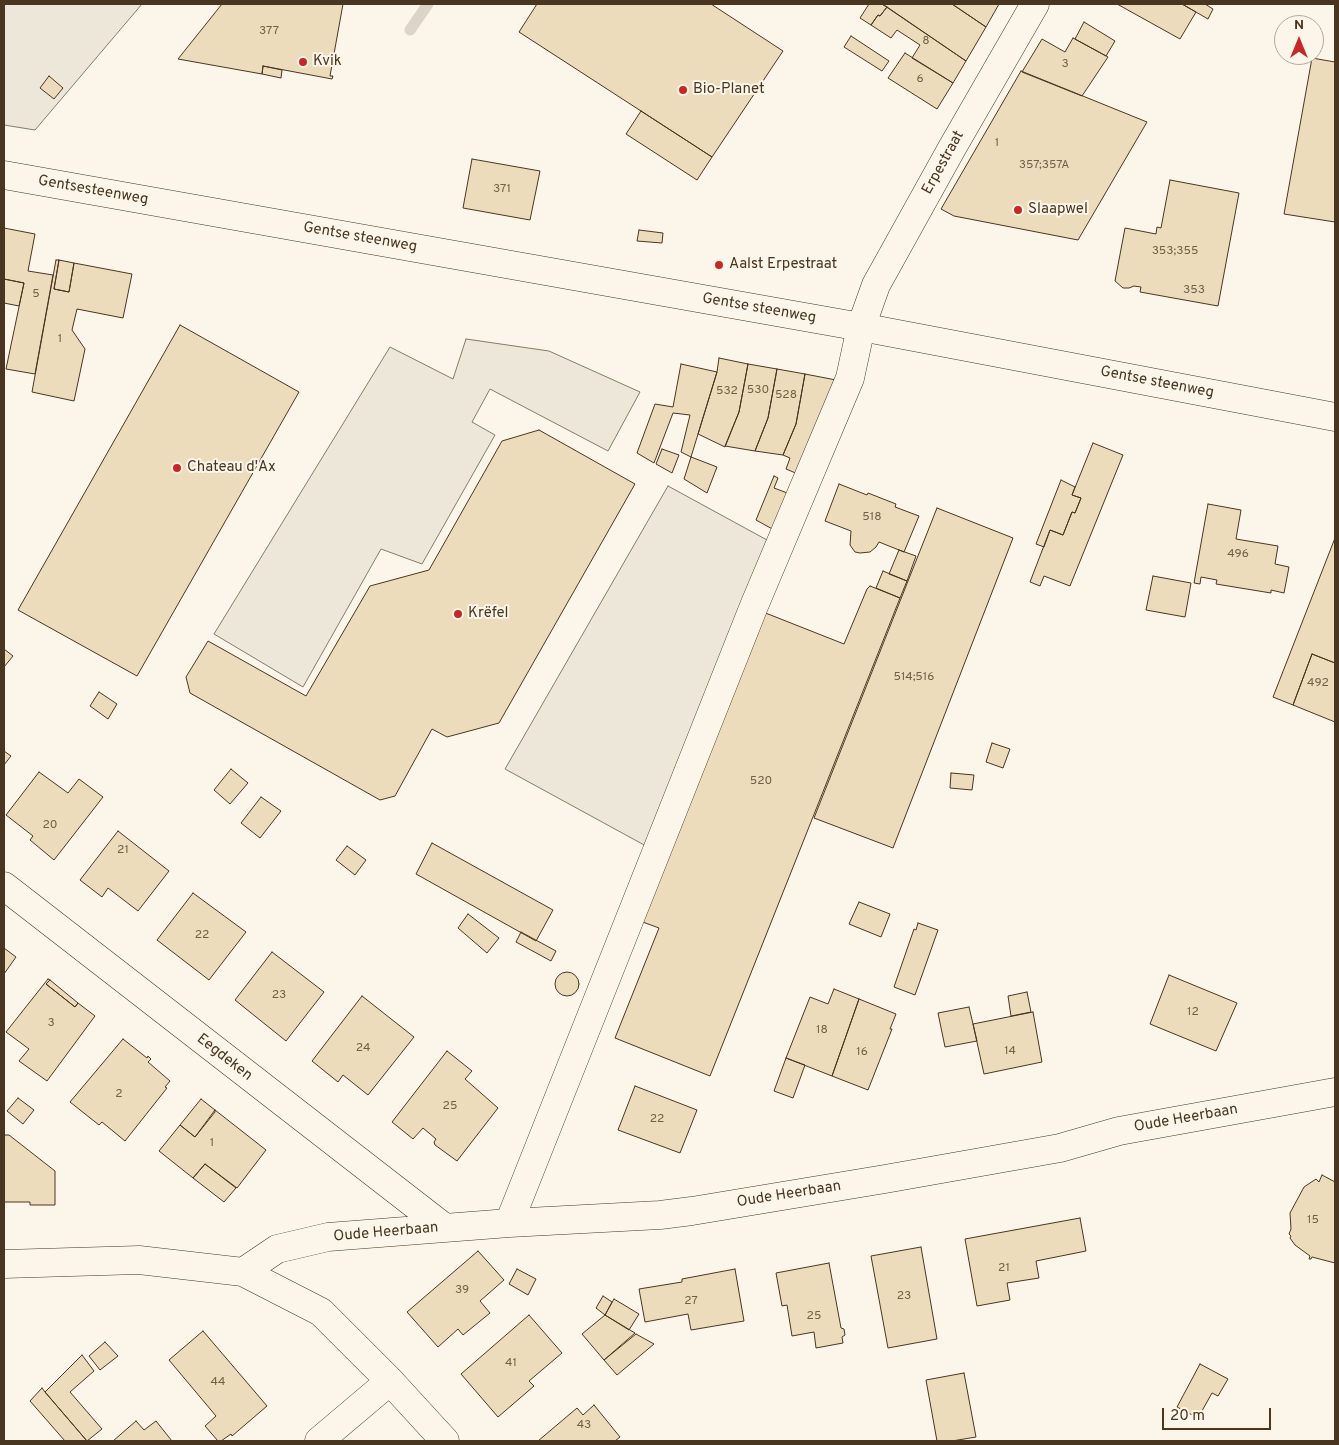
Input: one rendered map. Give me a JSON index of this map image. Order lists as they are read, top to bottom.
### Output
{
  "streets": {
    "street": [
      "Erpestraat",
      "Gentsesteenweg",
      "Gentse steenweg",
      "Eegdeken",
      "Oude Heerbaan"
    ]
  },
  "crossings": [
    ["Erpestraat", "Gentse steenweg"],
    ["Erpestraat", "Oude Heerbaan"],
    ["Gentsesteenweg", "Gentse steenweg"],
    ["Eegdeken", "Oude Heerbaan"]
  ],
  "places": [
    "Kvik",
    "Bio-Planet",
    "Slaapwel",
    "Aalst Erpestraat",
    "Chateau d'Ax",
    "Krëfel"
  ],
  "house_numbers": [
    "377",
    "8",
    "3",
    "6",
    "1",
    "357;357A",
    "371",
    "353;355",
    "353",
    "5",
    "1",
    "530",
    "532",
    "528",
    "518",
    "496",
    "514;516",
    "492",
    "520",
    "20",
    "21",
    "22",
    "23",
    "12",
    "3",
    "18",
    "24",
    "14",
    "16",
    "2",
    "25",
    "22",
    "1",
    "15",
    "21",
    "39",
    "23",
    "27",
    "25",
    "41",
    "44",
    "43"
  ],
  "scale_bar": "20 m",
  "north": "top"
}
